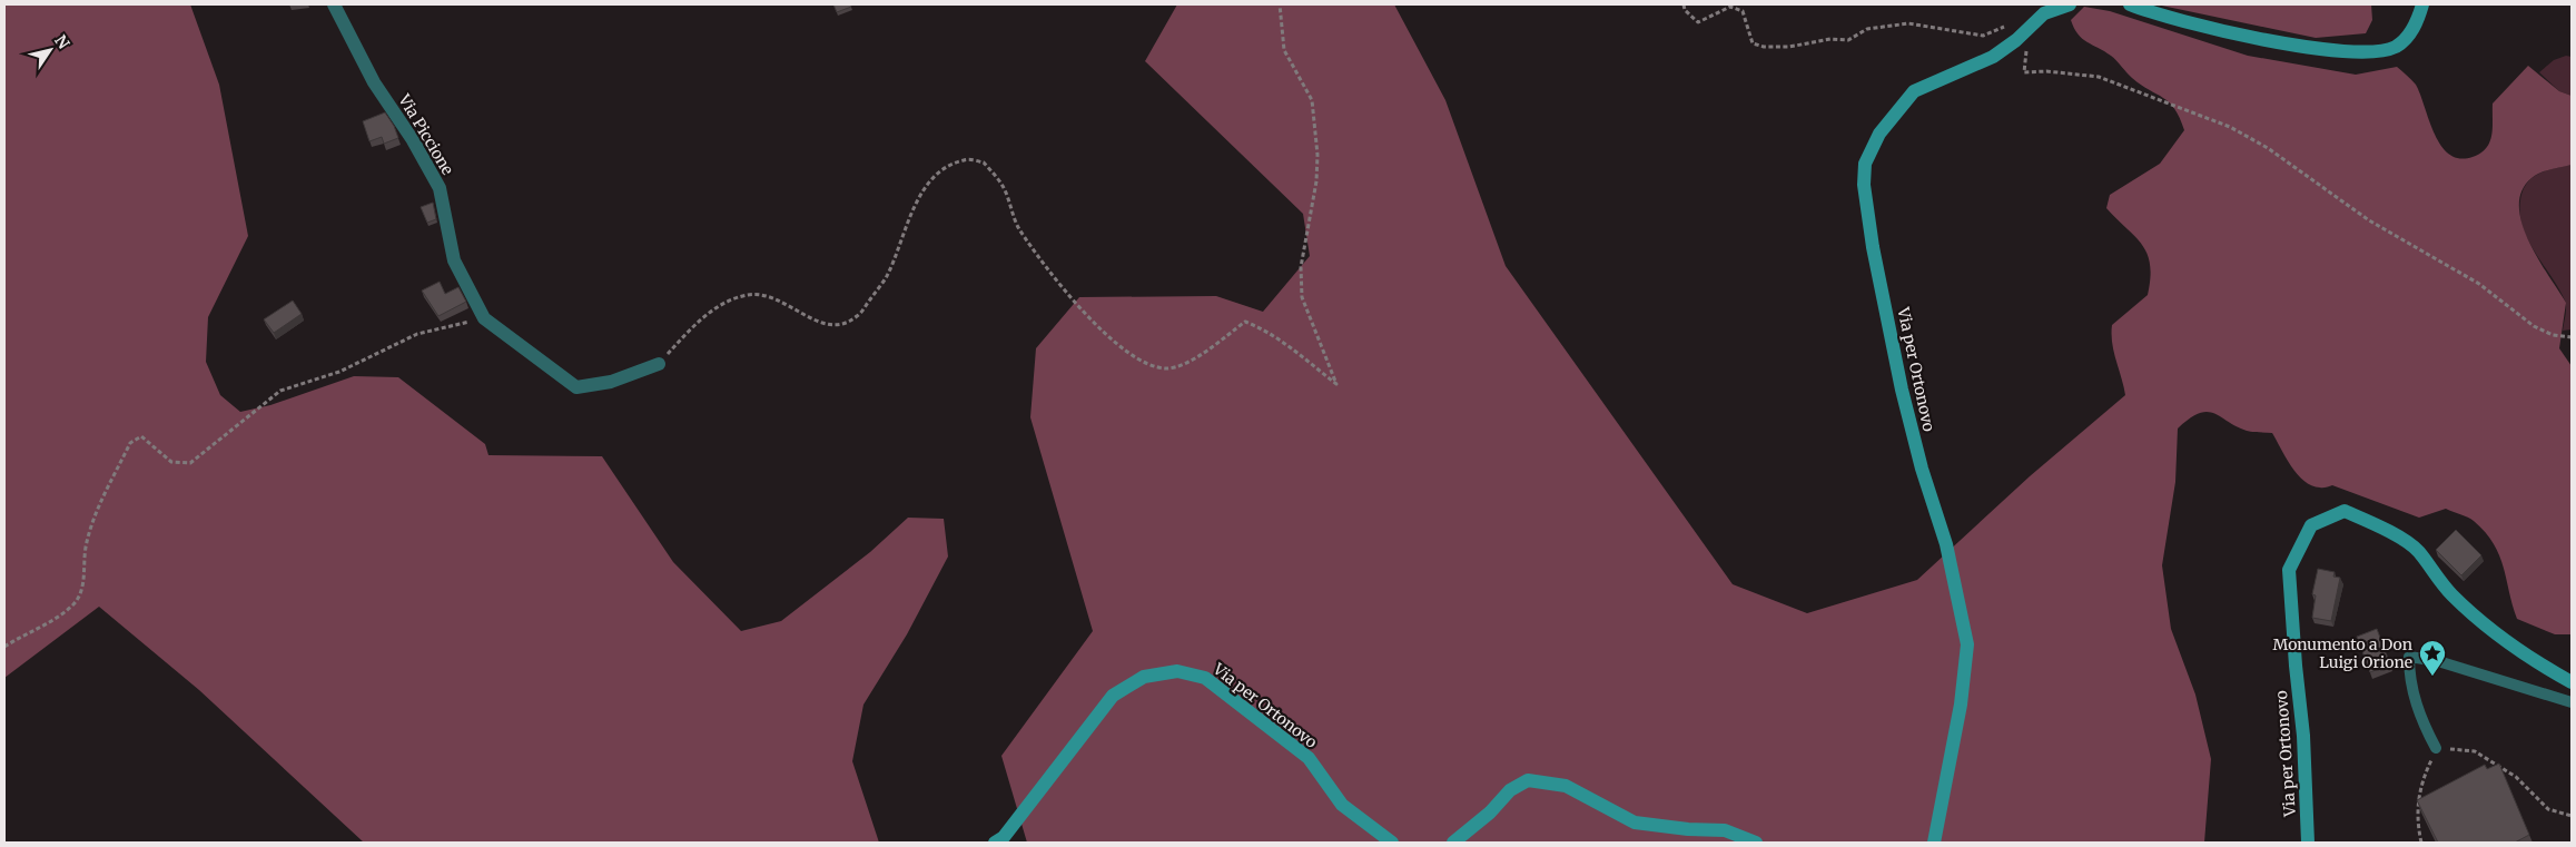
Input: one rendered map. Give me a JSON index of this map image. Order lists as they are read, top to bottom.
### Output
{
  "streets": {
    "street": ["Via Piccione", "Via per Ortonovo"]
  },
  "places": {
    "place": ["Monumento a Don Luigi Orione"]
  },
  "north": "top right"
}
